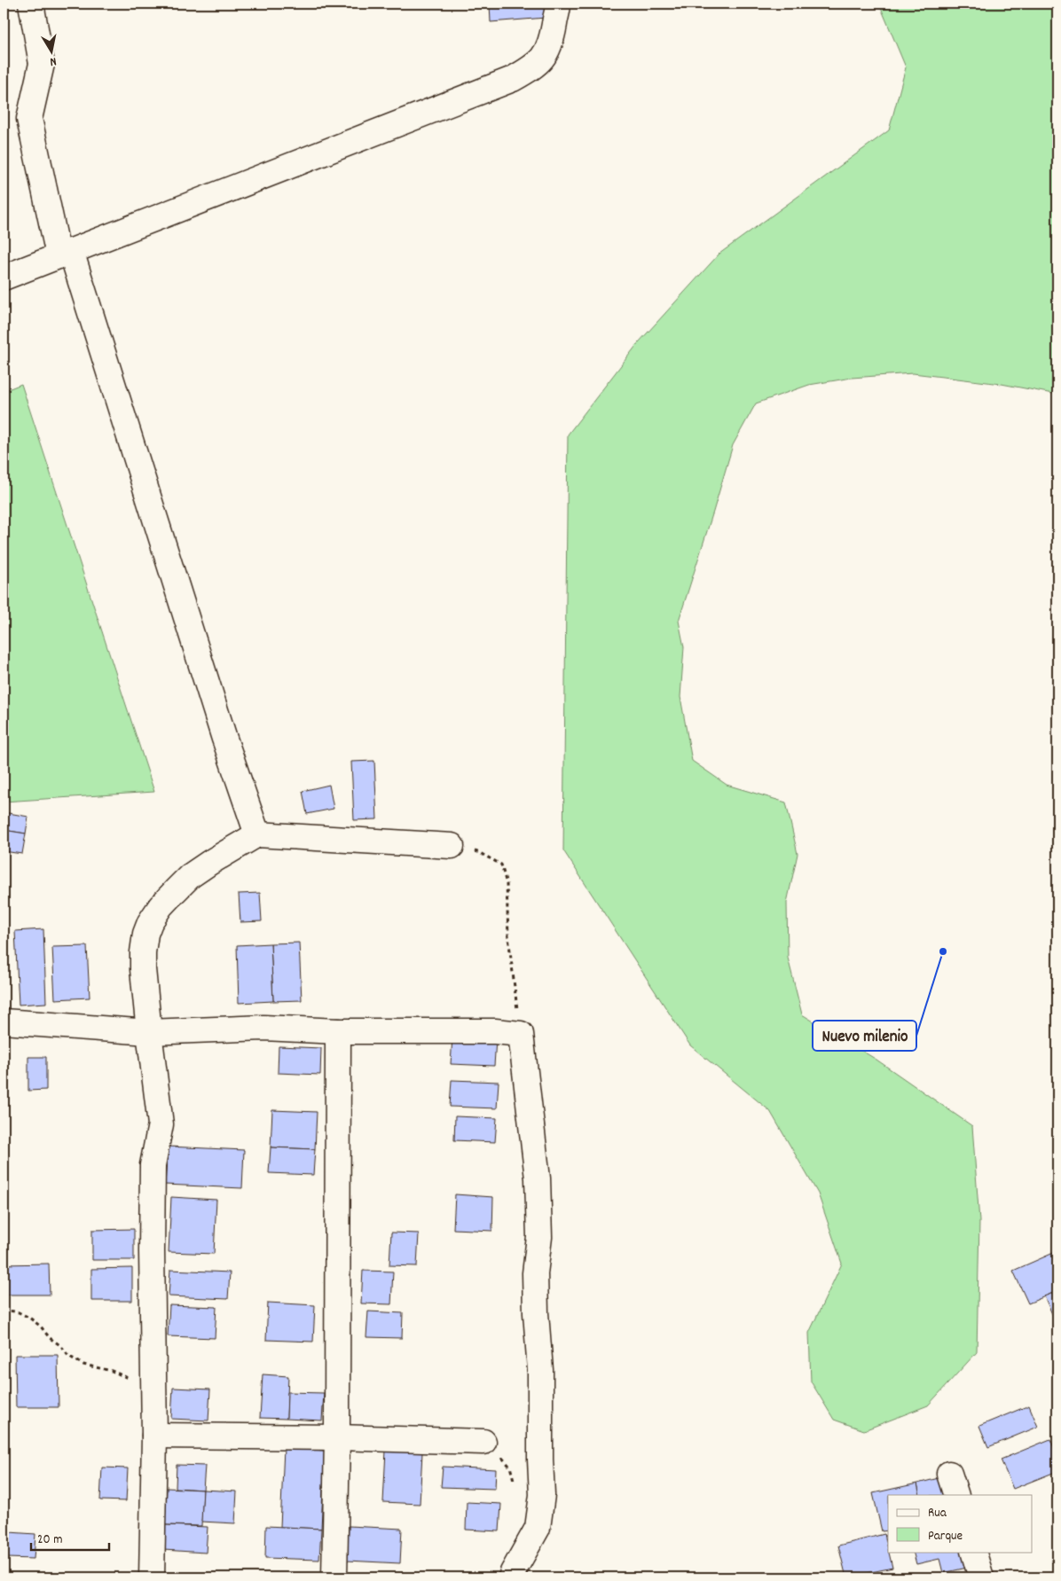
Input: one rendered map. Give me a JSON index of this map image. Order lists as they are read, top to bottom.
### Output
{
  "places": ["Nuevo milenio"],
  "legend": ["Rua", "Parque"],
  "scale_bar": "20 m",
  "north": "bottom"
}
